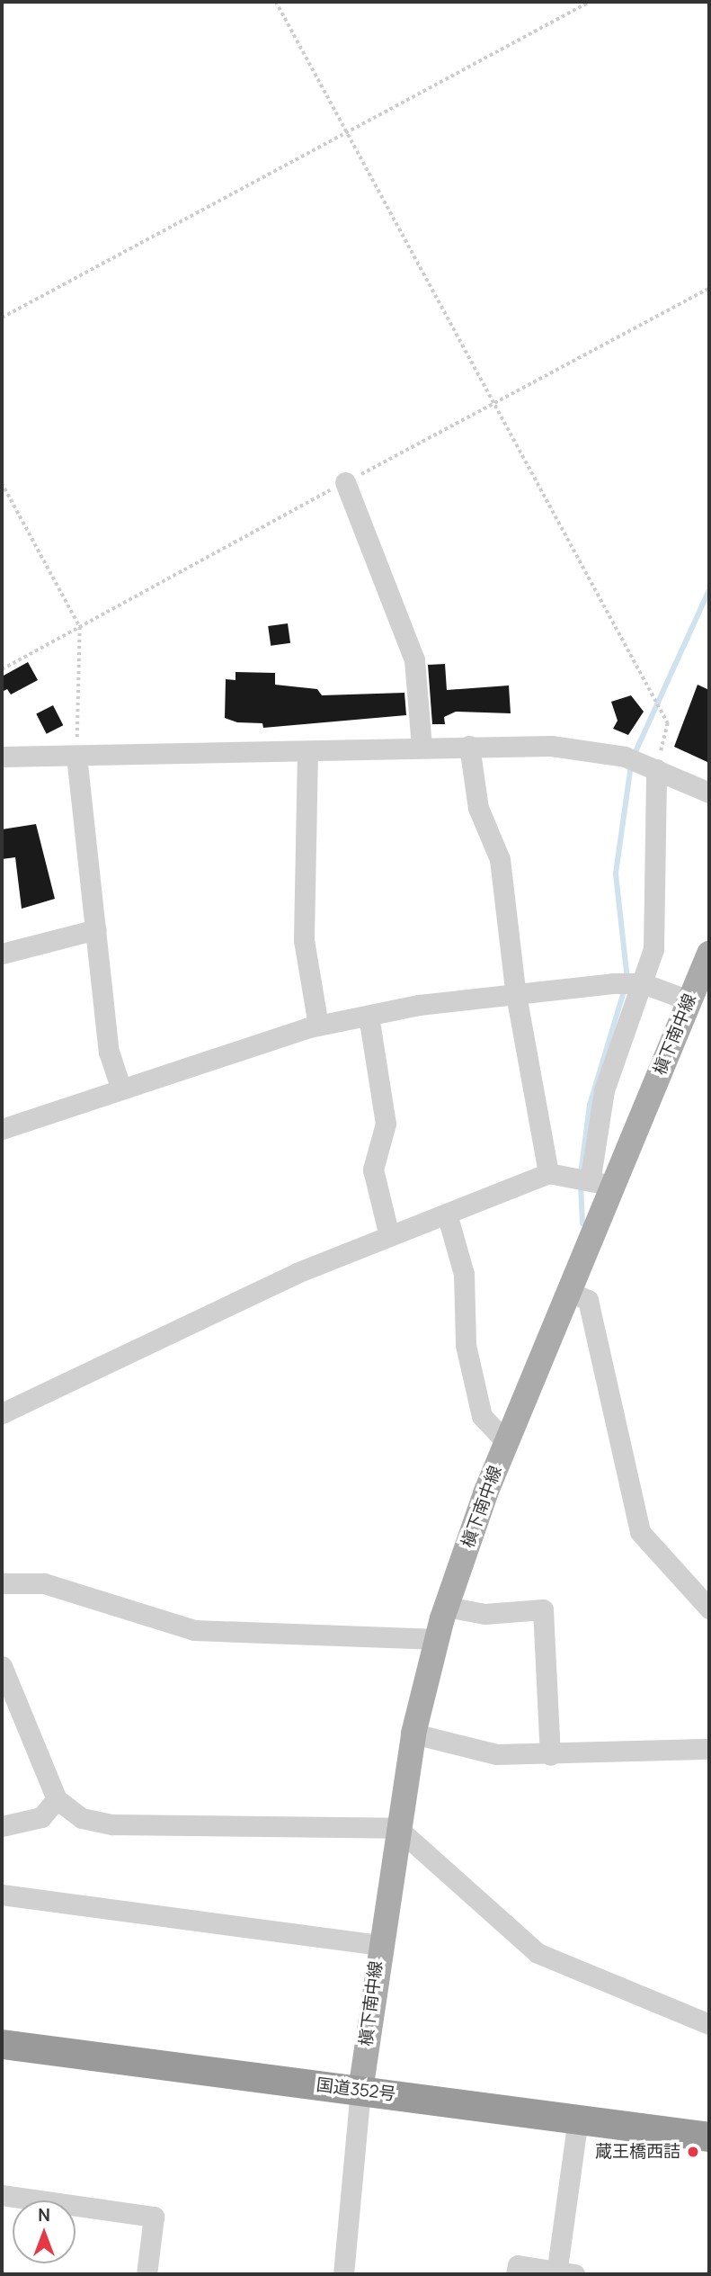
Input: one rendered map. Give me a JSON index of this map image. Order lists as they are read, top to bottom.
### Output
{
  "streets": {
    "highway": ["国道352号"],
    "main road": ["槇下南中線"]
  },
  "crossings": [
    ["槇下南中線", "国道352号"]
  ],
  "places": ["蔵王橋西詰"],
  "north": "top"
}
